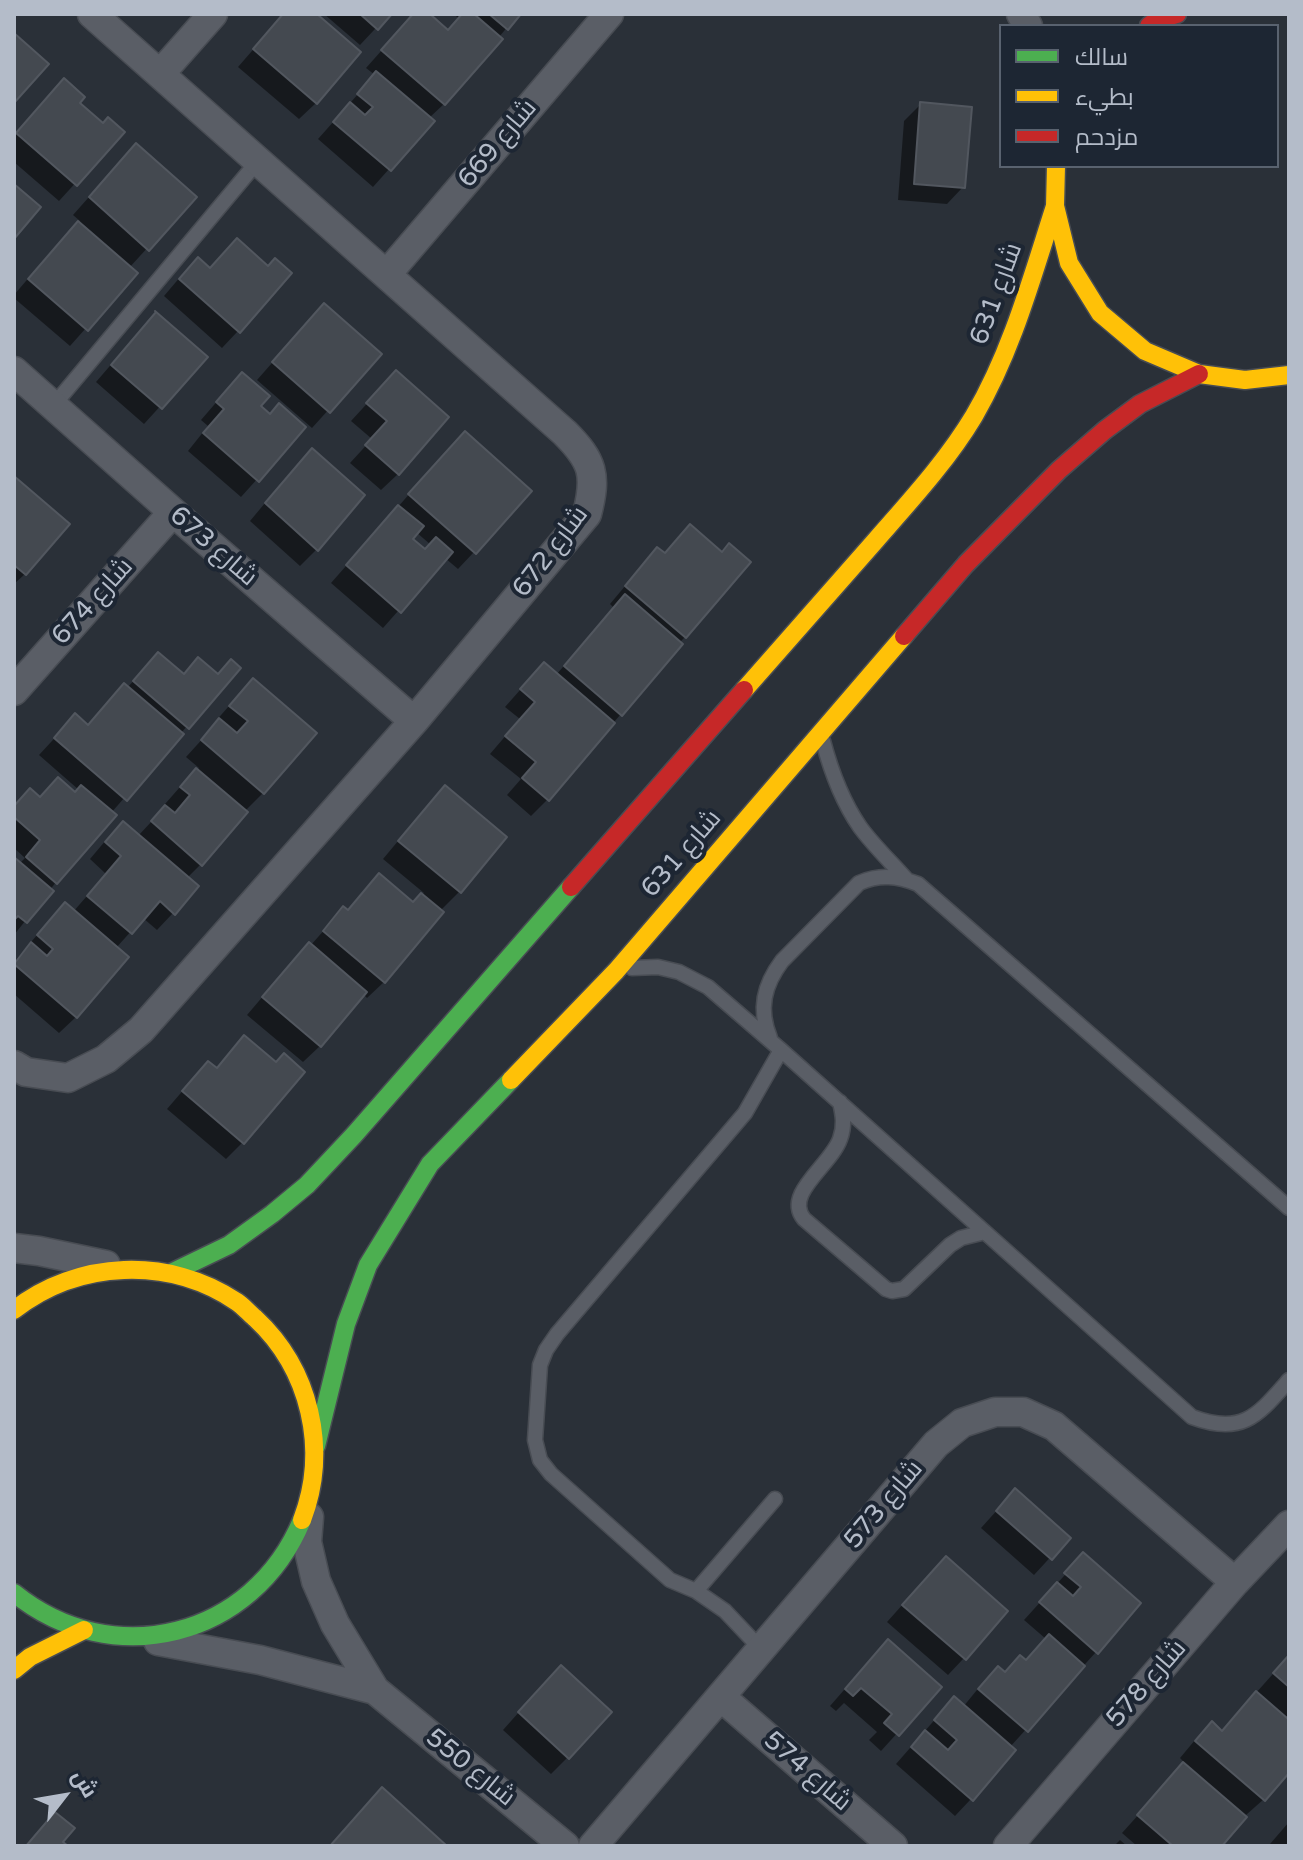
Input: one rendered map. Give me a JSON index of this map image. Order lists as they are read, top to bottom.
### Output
{
  "streets": {
    "main road": ["شارع 631"],
    "street": [
      "شارع 669",
      "شارع 673",
      "شارع 672",
      "شارع 674",
      "شارع 573",
      "شارع 578",
      "شارع 550",
      "شارع 574"
    ]
  },
  "crossings": [
    ["شارع 669", "شارع 672"],
    ["شارع 673", "شارع 672"],
    ["شارع 673", "شارع 674"],
    ["شارع 573", "شارع 578"],
    ["شارع 573", "شارع 574"]
  ],
  "legend": ["سالك", "بطيء", "مزدحم"],
  "north": "top right"
}
